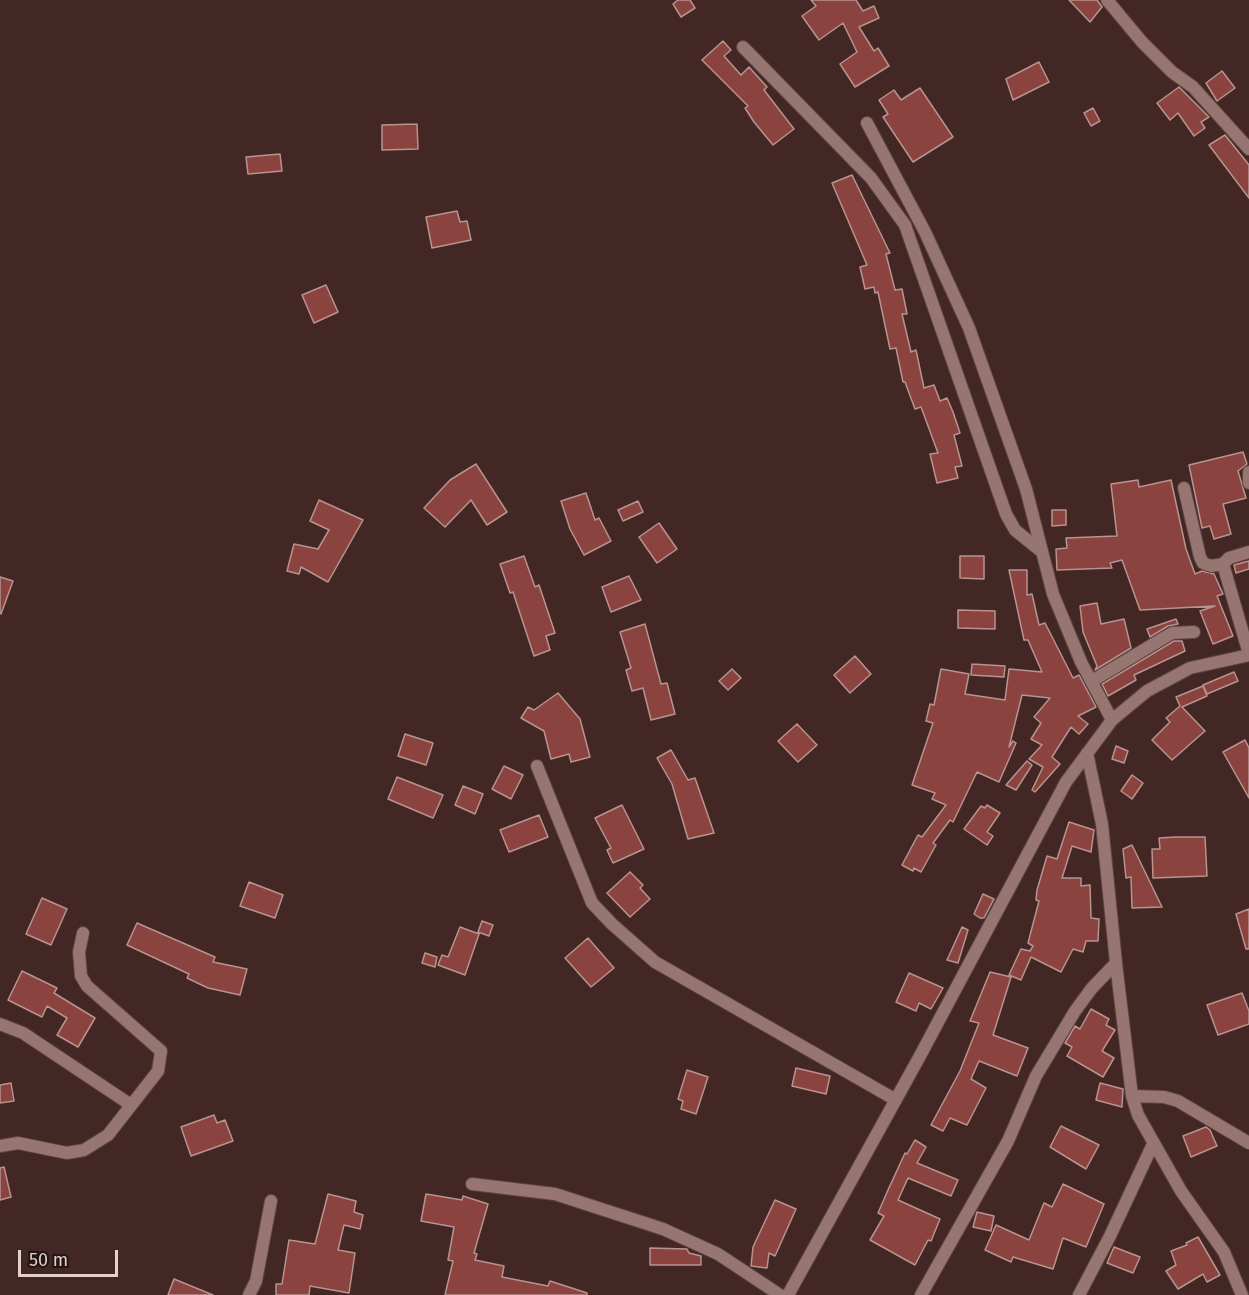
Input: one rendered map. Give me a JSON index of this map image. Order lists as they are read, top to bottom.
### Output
{
  "scale_bar": "50 m"
}
